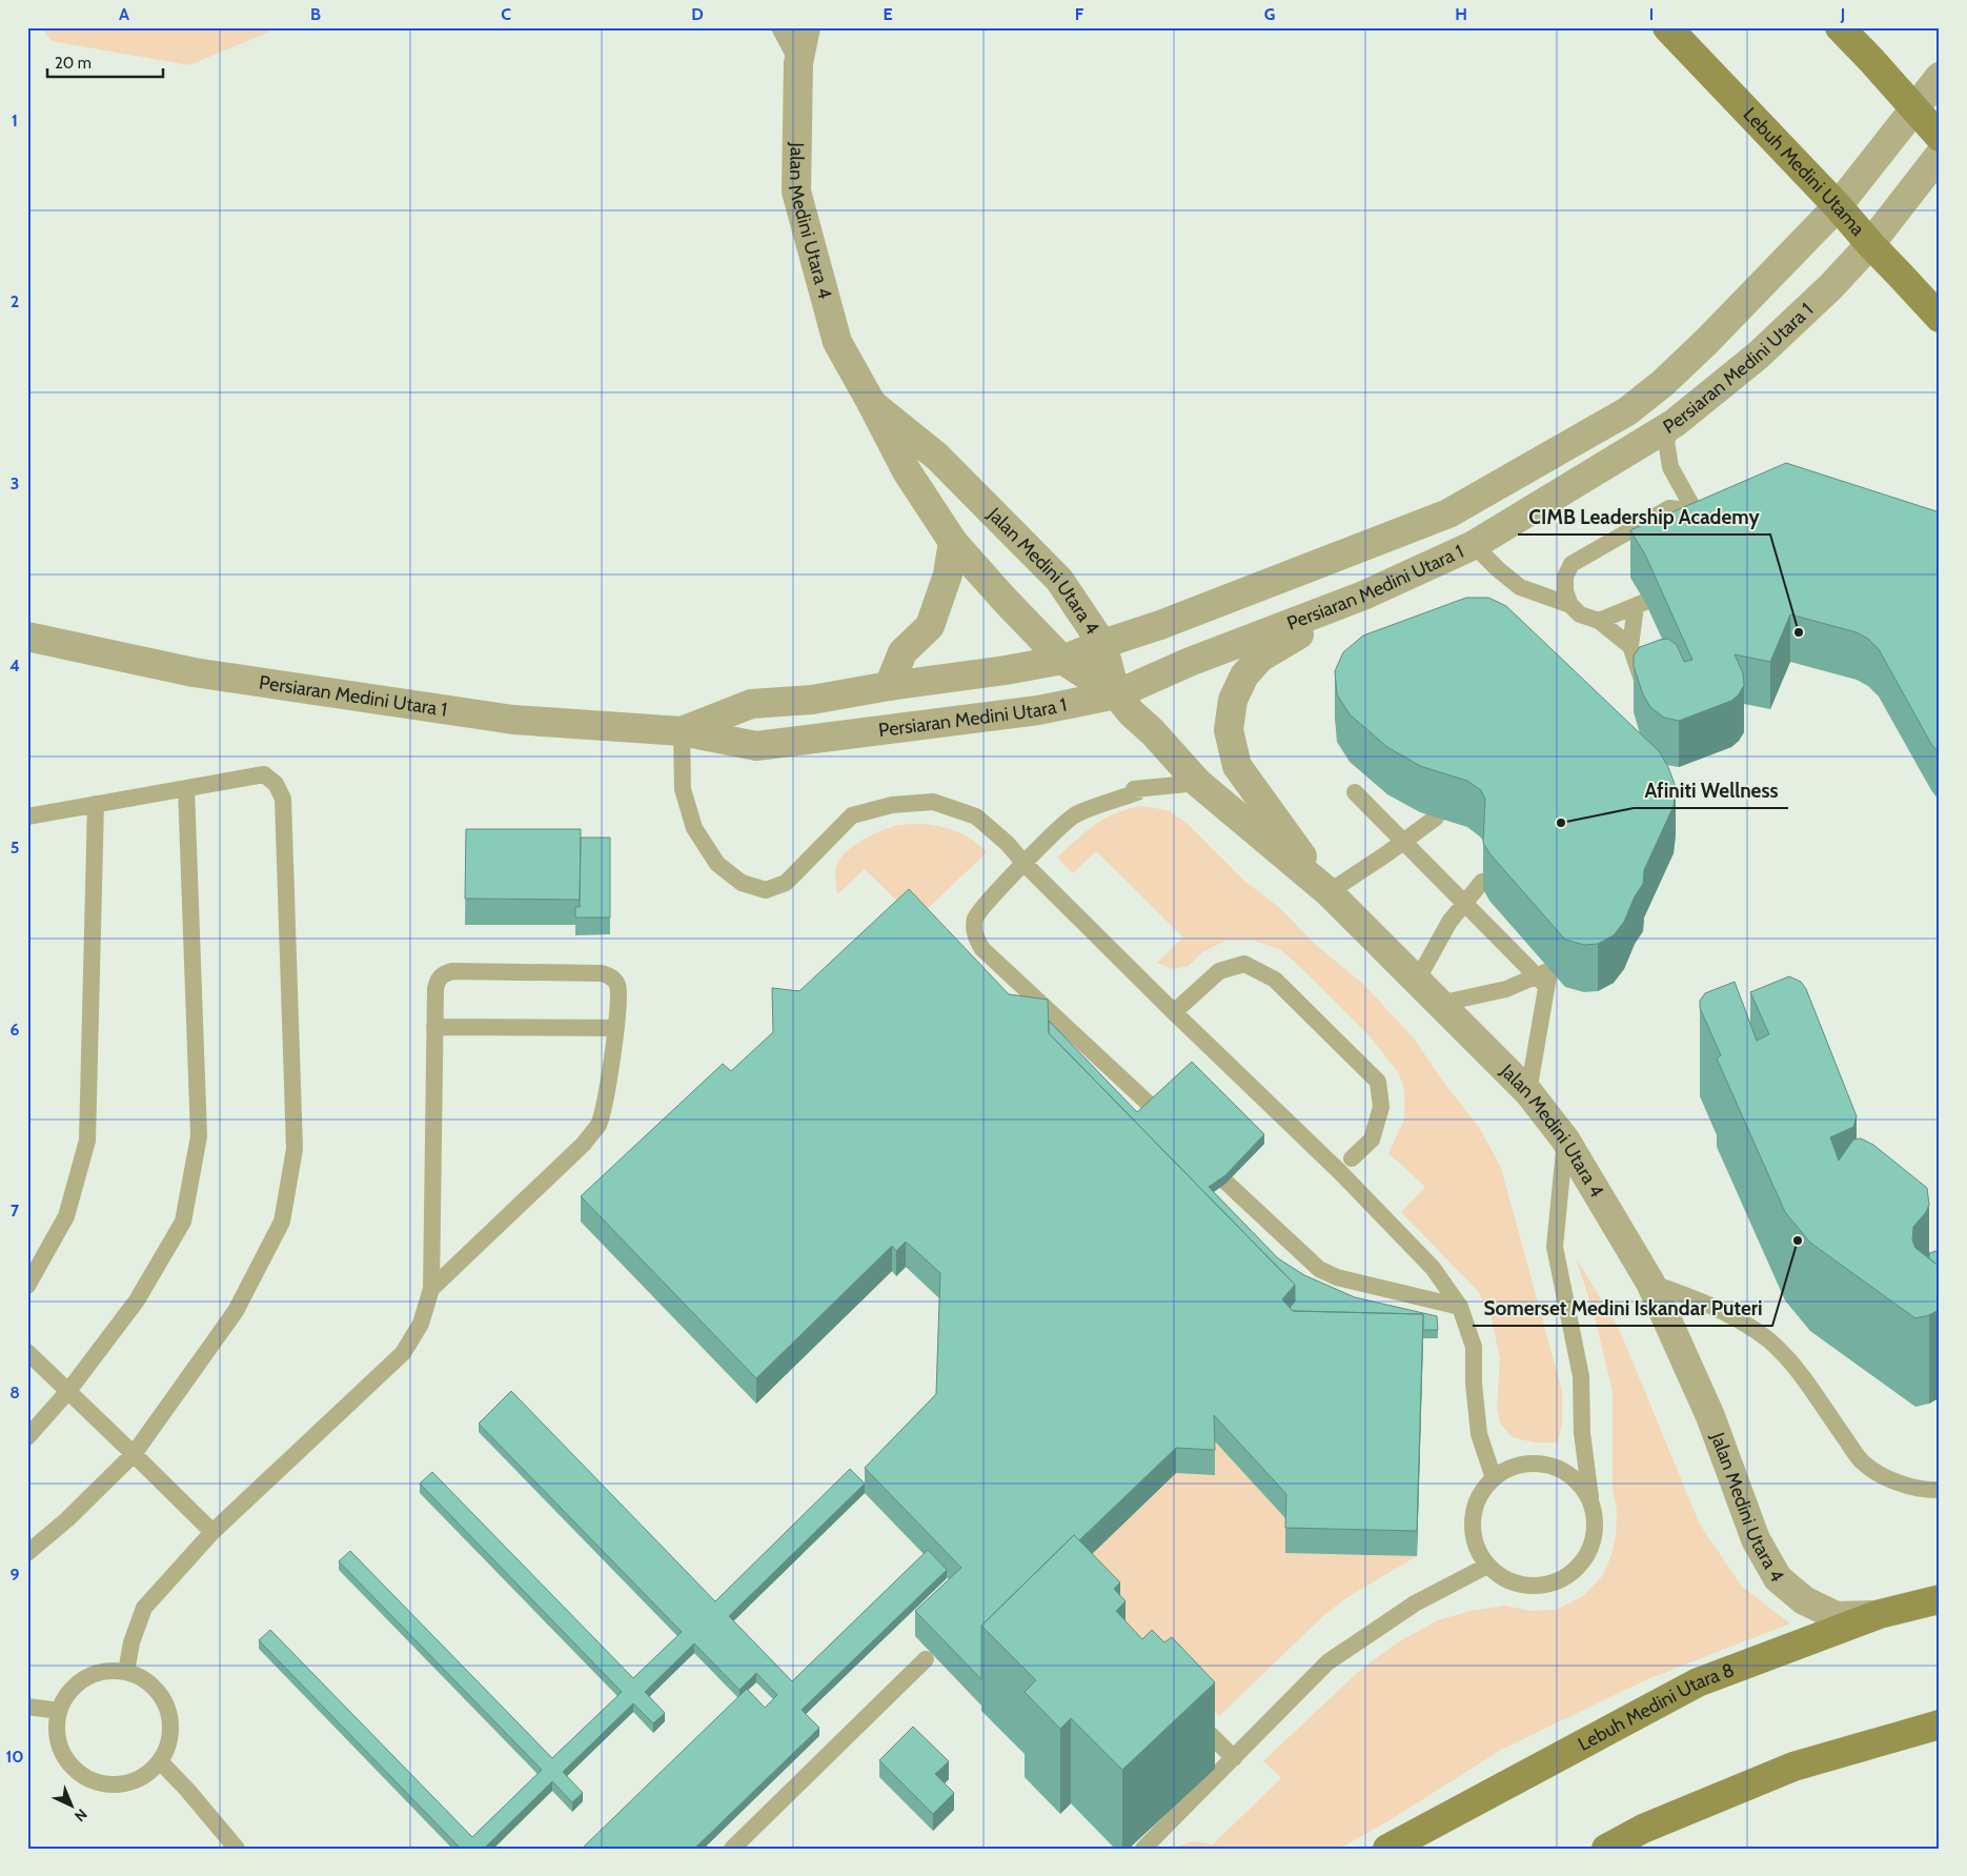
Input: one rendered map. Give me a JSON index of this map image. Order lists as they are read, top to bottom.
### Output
{
  "streets": {
    "street": [
      "Lebuh Medini Utama",
      "Jalan Medini Utara 4",
      "Persiaran Medini Utara 1",
      "Lebuh Medini Utara 8"
    ]
  },
  "crossings": [
    ["Lebuh Medini Utama", "Persiaran Medini Utara 1"],
    ["Jalan Medini Utara 4", "Persiaran Medini Utara 1"],
    ["Jalan Medini Utara 4", "Lebuh Medini Utara 8"]
  ],
  "places": ["CIMB Leadership Academy", "Afiniti Wellness", "Somerset Medini Iskandar Puteri"],
  "scale_bar": "20 m",
  "north": "bottom right",
  "grid": {
    "columns": [
      "A",
      "B",
      "C",
      "D",
      "E",
      "F",
      "G",
      "H",
      "I",
      "J"
    ],
    "rows": [
      "1",
      "2",
      "3",
      "4",
      "5",
      "6",
      "7",
      "8",
      "9",
      "10"
    ]
  }
}
